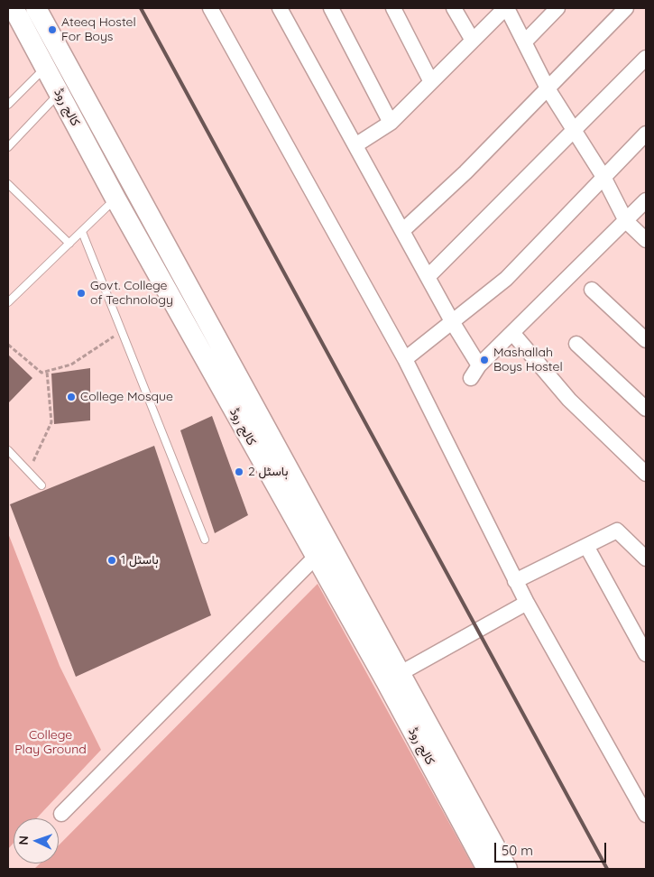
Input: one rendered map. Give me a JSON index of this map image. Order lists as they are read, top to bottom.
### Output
{
  "streets": {
    "main road": ["کالج روڈ"]
  },
  "parks": ["College Play Ground"],
  "places": [
    "Ateeq Hostel For Boys",
    "Govt. College of Technology",
    "Mashallah Boys Hostel",
    "College Mosque",
    "ہاسٹل 2",
    "ہاسٹل 1"
  ],
  "scale_bar": "50 m",
  "north": "left"
}
